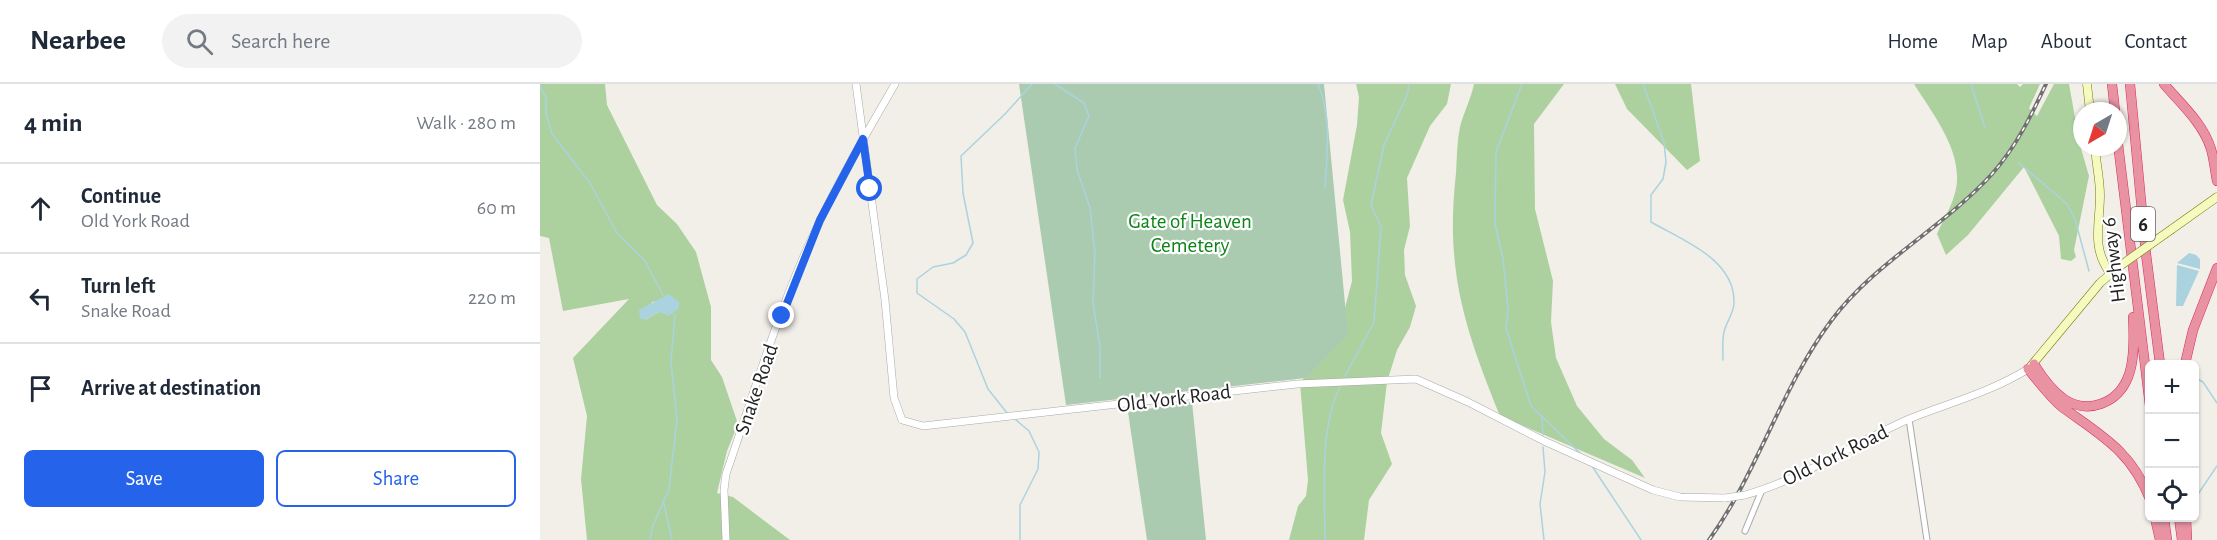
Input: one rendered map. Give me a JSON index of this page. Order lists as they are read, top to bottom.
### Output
{
  "streets": {
    "highway": ["6", "Highway 6"],
    "main road": ["Old York Road"],
    "street": ["Snake Road"]
  },
  "crossings": [
    ["Snake Road", "Old York Road"]
  ],
  "parks": ["Gate of Heaven Cemetery"],
  "north": "bottom left",
  "page": {
    "header": "Nearbee",
    "search": "Search here",
    "nav": [
      "Home",
      "Map",
      "About",
      "Contact"
    ],
    "heading": ["4 min", "Walk · 280 m"],
    "list": [
      ["Continue", "Old York Road", "60 m"],
      ["Turn left", "Snake Road", "220 m"],
      "Arrive at destination"
    ],
    "map_buttons": ["+", "−"],
    "buttons": ["Save", "Share"]
  }
}
